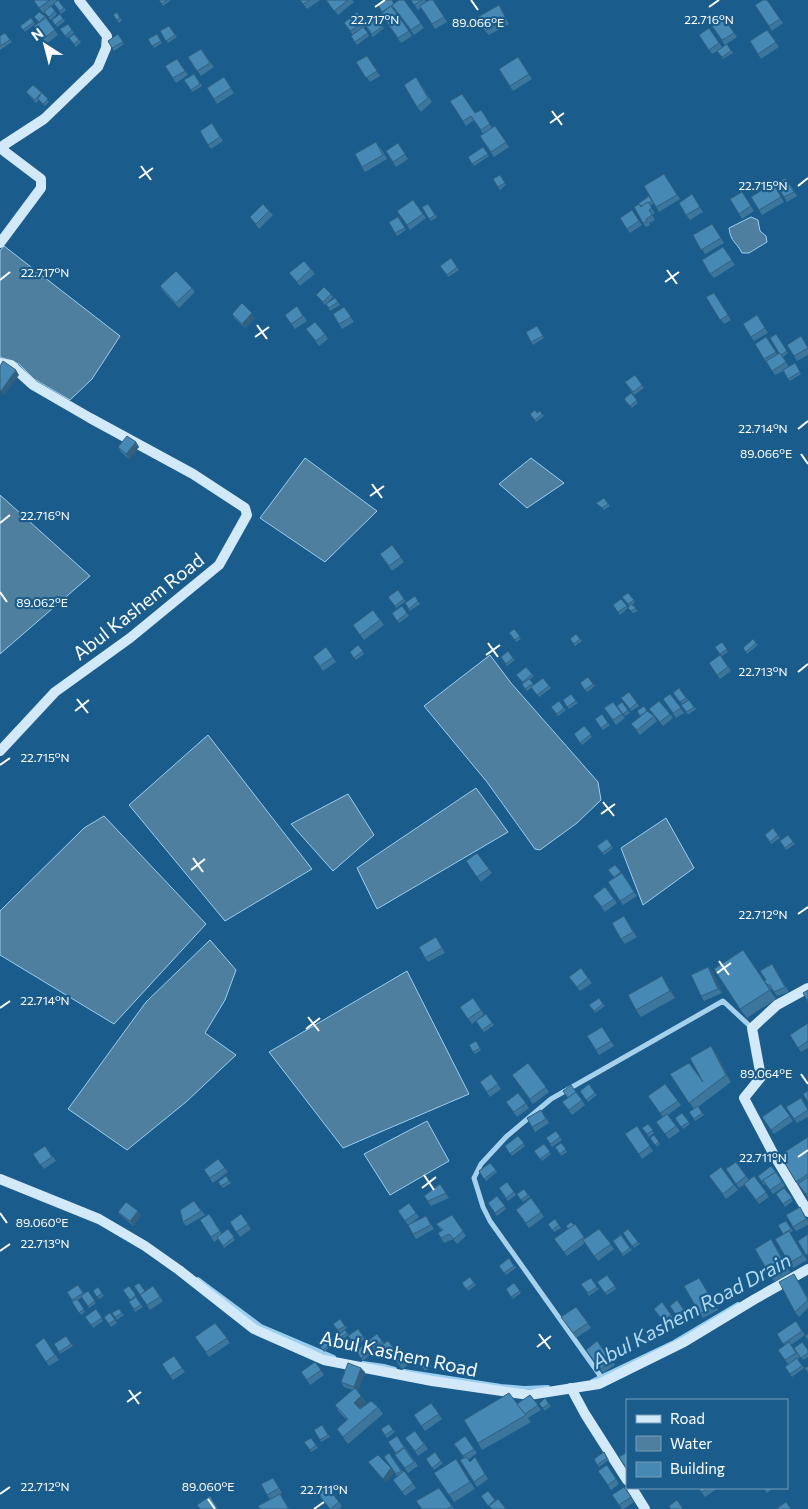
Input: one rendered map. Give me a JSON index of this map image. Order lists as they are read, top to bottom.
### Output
{
  "streets": {
    "street": ["Abul Kashem Road"]
  },
  "water": ["Abul Kashem Road Drain"],
  "legend": ["Road", "Water", "Building"],
  "north": "top left",
  "coordinates": [
    "22.717°N",
    "22.716°N",
    "89.066°E",
    "22.715°N",
    "22.714°N",
    "89.062°E",
    "22.713°N",
    "22.712°N",
    "89.064°E",
    "22.711°N",
    "89.060°E"
  ]
}
